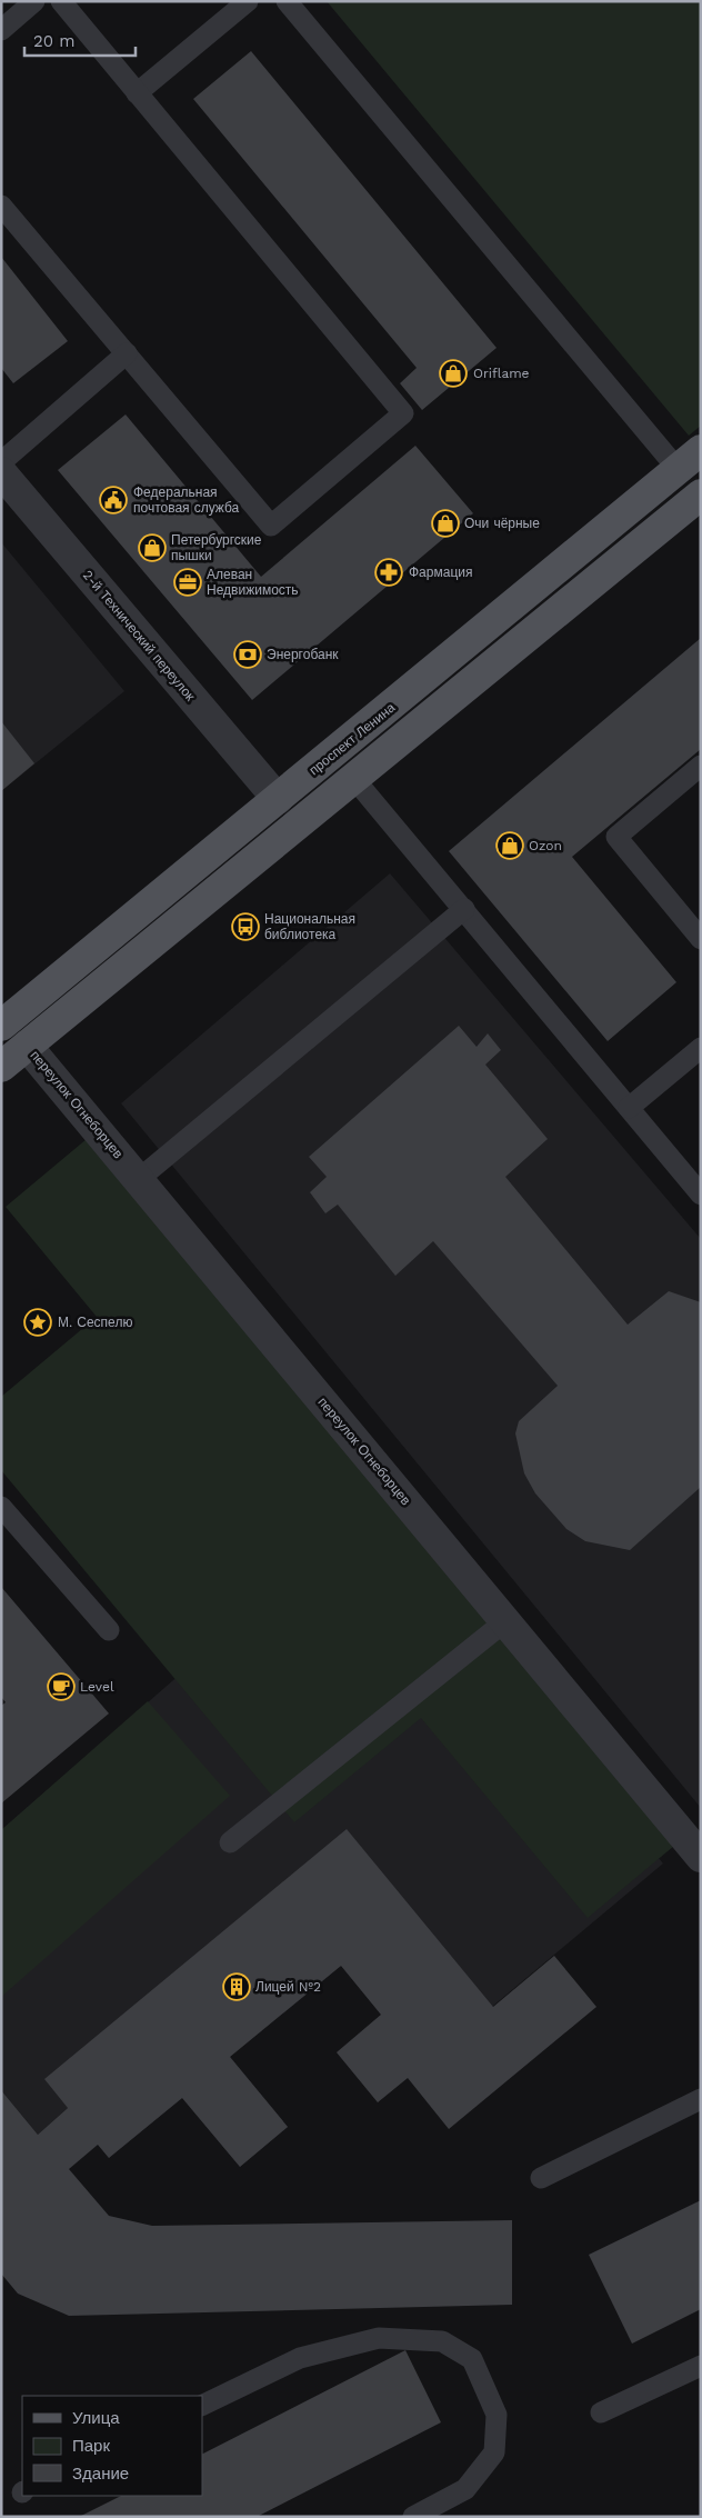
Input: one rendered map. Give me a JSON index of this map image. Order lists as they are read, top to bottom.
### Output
{
  "streets": {
    "main road": ["проспект Ленина"],
    "street": ["2-й Технический переулок", "переулок Огнеборцев"]
  },
  "crossings": [
    ["2-й Технический переулок", "проспект Ленина"]
  ],
  "places": {
    "shop": [
      "Oriflame",
      "Очи чёрные",
      "Петербургские пышки",
      "Ozon"
    ],
    "public building": ["Федеральная почтовая служба"],
    "pharmacy": ["Фармация"],
    "office": ["Алеван Недвижимость"],
    "bank": ["Энергобанк"],
    "bus stop": ["Национальная библиотека"],
    "place": ["М. Сеспелю"],
    "cafe": ["Level"],
    "building": ["Лицей №2"]
  },
  "legend": ["Улица", "Парк", "Здание"],
  "scale_bar": "20 m"
}
